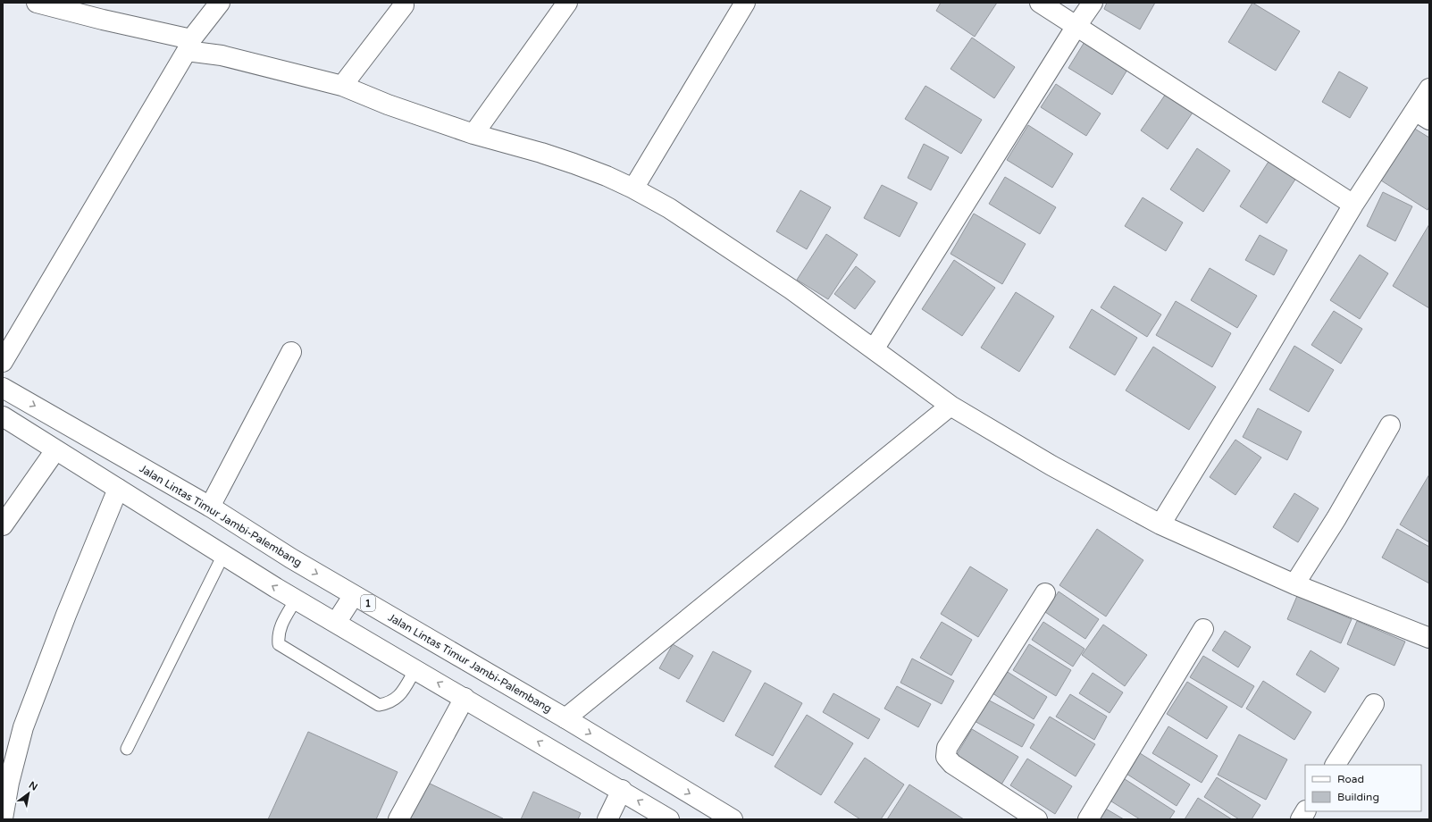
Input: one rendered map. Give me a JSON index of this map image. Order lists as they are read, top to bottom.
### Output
{
  "streets": {
    "main road": ["Jalan Lintas Timur Jambi-Palembang", "1"]
  },
  "legend": ["Road", "Building"],
  "north": "top right"
}
